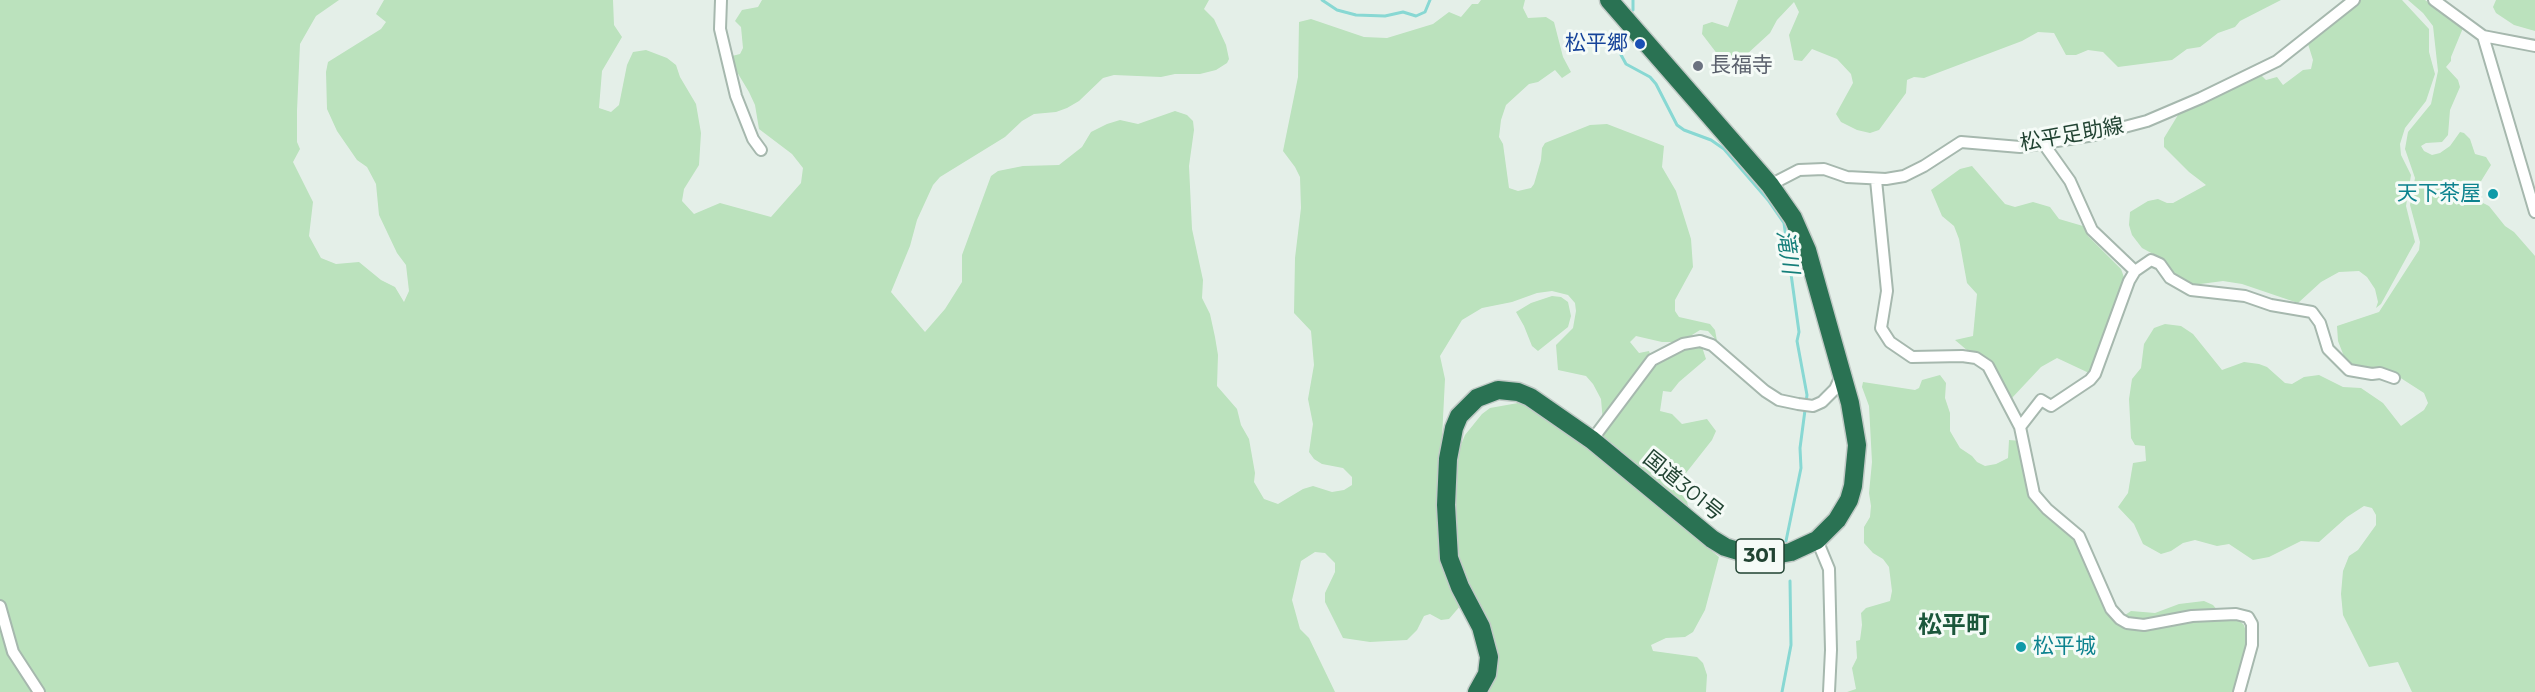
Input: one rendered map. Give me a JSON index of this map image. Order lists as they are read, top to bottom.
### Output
{
  "streets": {
    "highway": ["国道301号", "301"],
    "street": ["松平足助線"]
  },
  "crossings": [
    ["松平足助線", "国道301号"]
  ],
  "districts": ["松平町"],
  "water": ["滝川"],
  "places": [
    "松平郷",
    "長福寺",
    "天下茶屋",
    "松平城"
  ]
}
